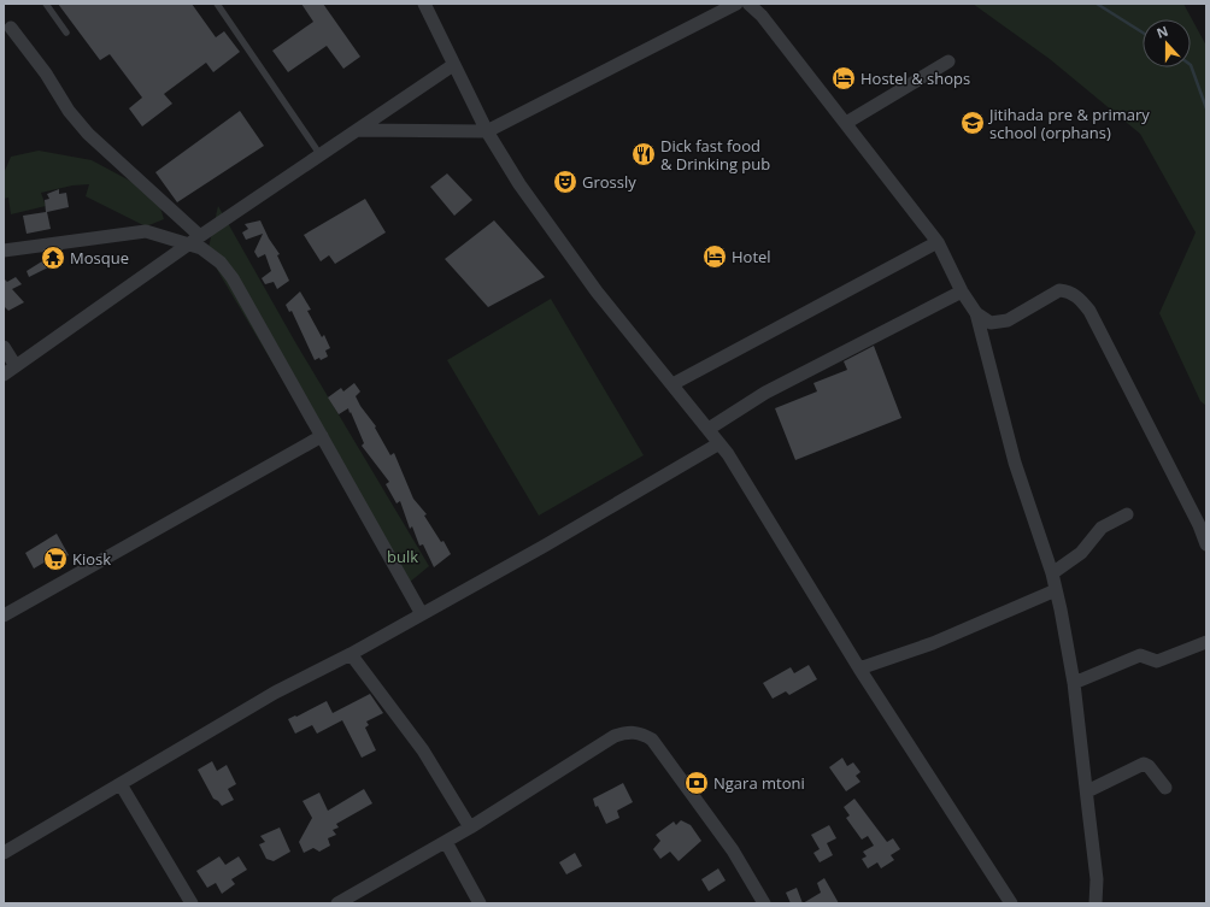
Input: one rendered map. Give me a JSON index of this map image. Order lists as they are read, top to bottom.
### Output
{
  "parks": ["bulk"],
  "places": {
    "hotel": ["Hostel & shops", "Hotel"],
    "school or university": ["Jitihada pre & primary school (orphans)"],
    "restaurant": ["Dick fast food & Drinking pub"],
    "theatre": ["Grossly"],
    "temple": ["Mosque"],
    "supermarket": ["Kiosk"],
    "bank": ["Ngara mtoni"]
  },
  "north": "top"
}
